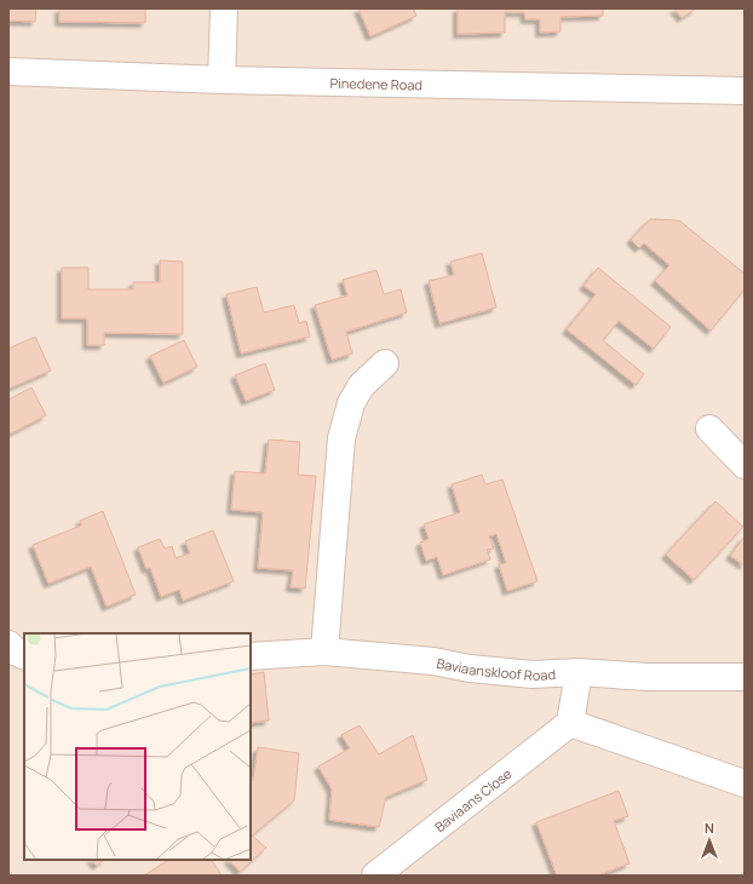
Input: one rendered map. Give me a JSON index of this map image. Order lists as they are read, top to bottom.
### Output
{
  "streets": {
    "street": ["Pinedene Road", "Baviaanskloof Road", "Baviaans Close"]
  },
  "north": "top"
}
